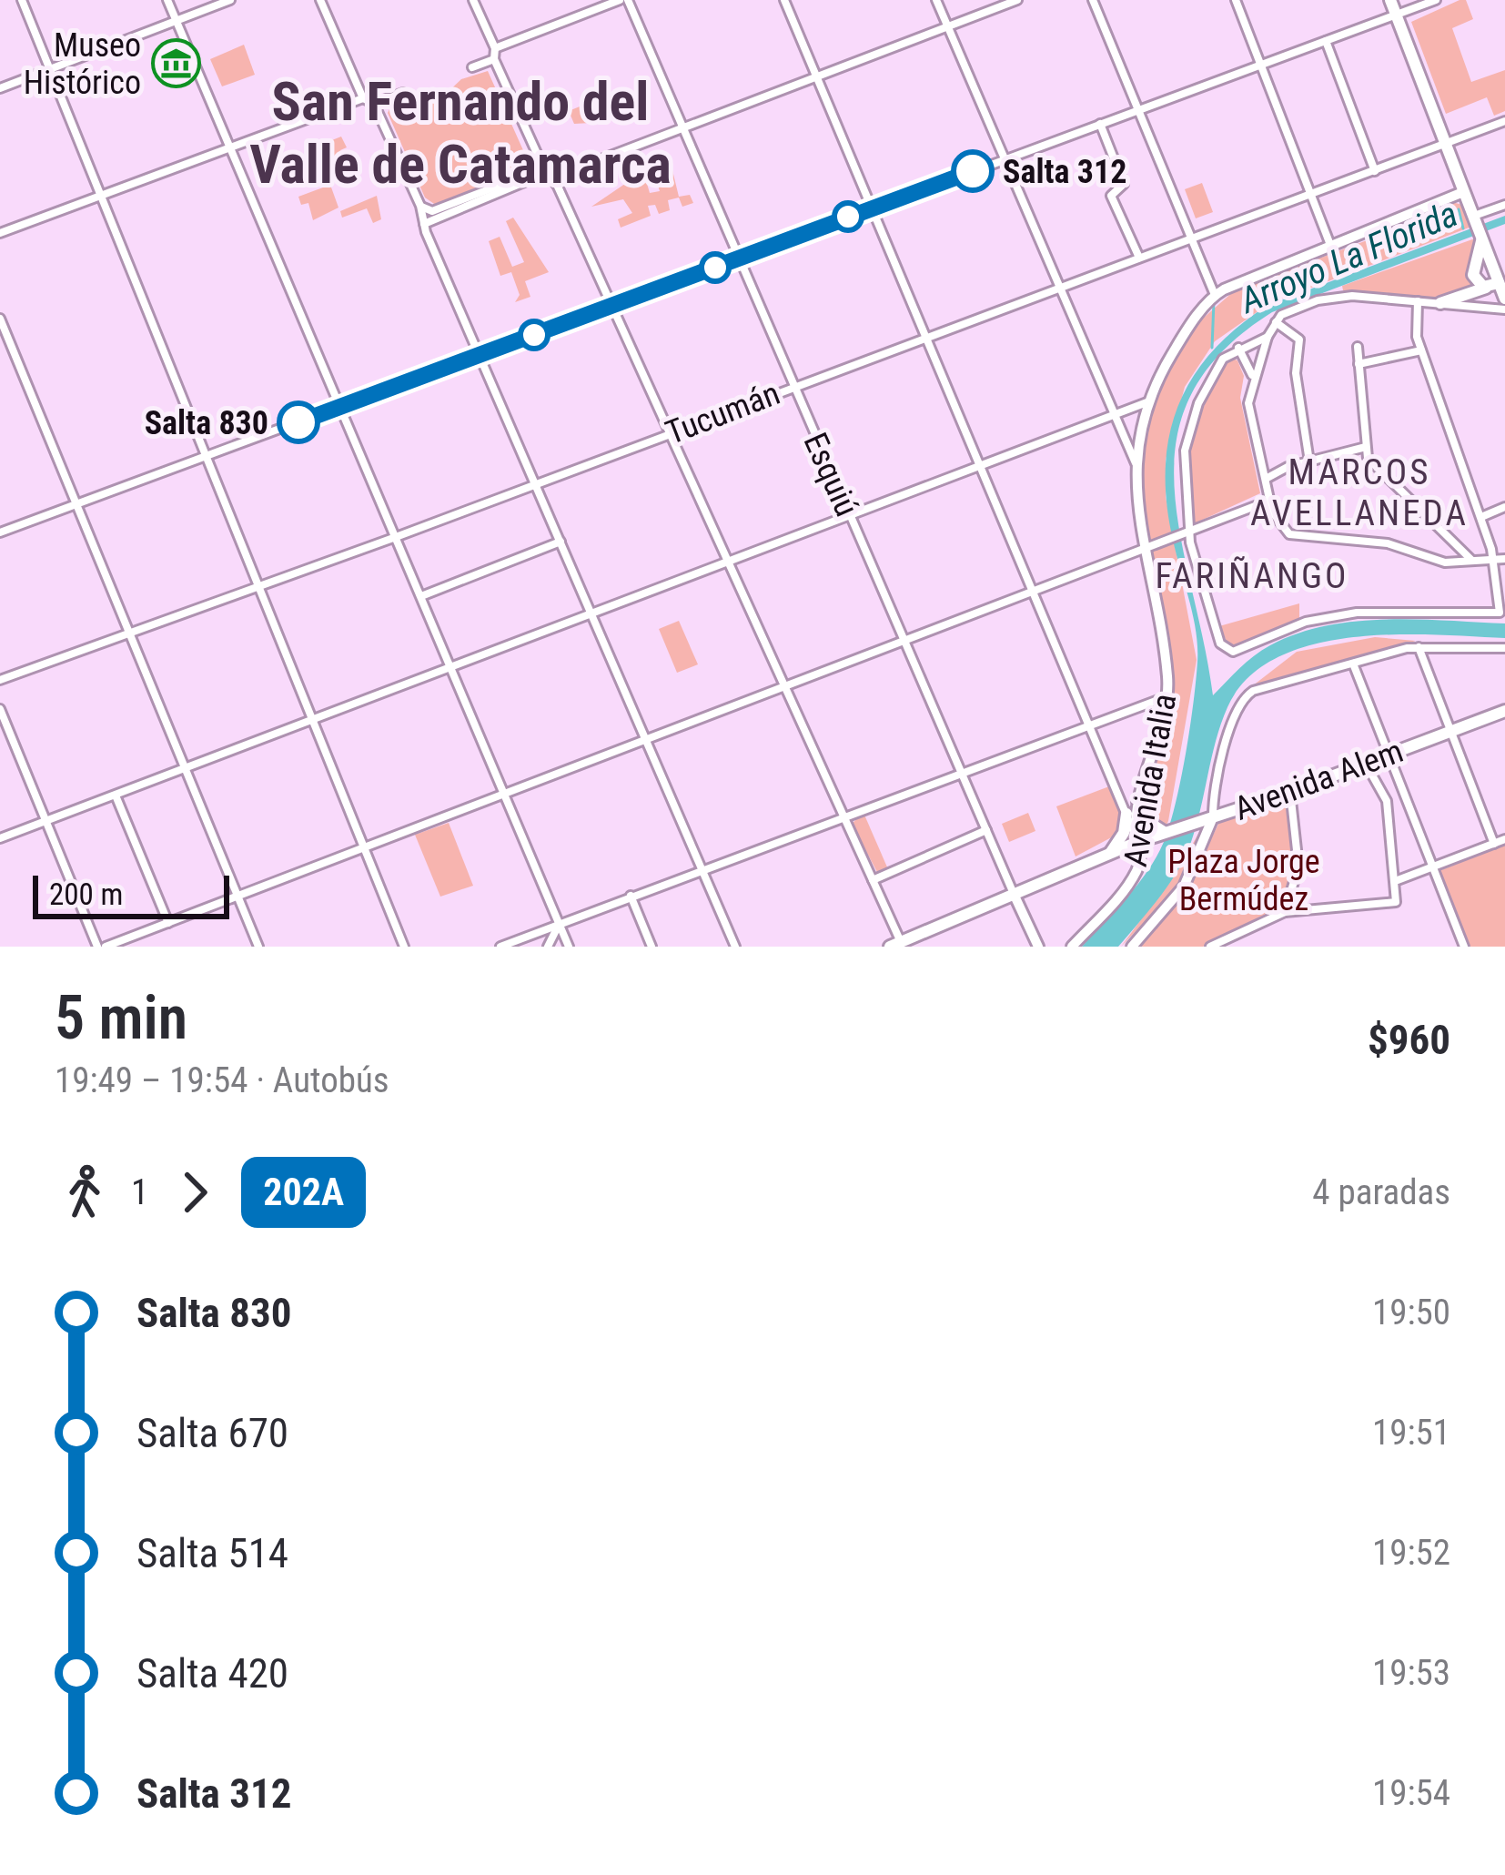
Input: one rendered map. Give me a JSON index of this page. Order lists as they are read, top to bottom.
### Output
{
  "streets": {
    "main road": ["Esquiú", "Avenida Alem", "Avenida Italia"],
    "street": ["Tucumán"]
  },
  "crossings": [
    ["Tucumán", "Esquiú"],
    ["Esquiú", "Avenida Alem"],
    ["Avenida Alem", "Avenida Italia"]
  ],
  "districts": ["San Fernando del Valle de Catamarca", "MARCOS AVELLANEDA", "FARIÑANGO"],
  "water": ["Arroyo La Florida"],
  "parks": ["Plaza Jorge Bermúdez"],
  "places": {
    "museum": ["Museo Histórico"],
    "other": ["Salta 312", "Salta 830"]
  },
  "lines": ["bus line 202A"],
  "scale_bar": "200 m",
  "page": {
    "scale": "200 m",
    "heading": ["5 min", "19:49 – 19:54 · Autobús", "$960"],
    "legs": ["1", "202A", "4 paradas"],
    "list": [
      {
        "name": "Salta 830",
        "value": "19:50"
      },
      {
        "name": "Salta 670",
        "value": "19:51"
      },
      {
        "name": "Salta 514",
        "value": "19:52"
      },
      {
        "name": "Salta 420",
        "value": "19:53"
      },
      {
        "name": "Salta 312",
        "value": "19:54"
      }
    ]
  }
}
